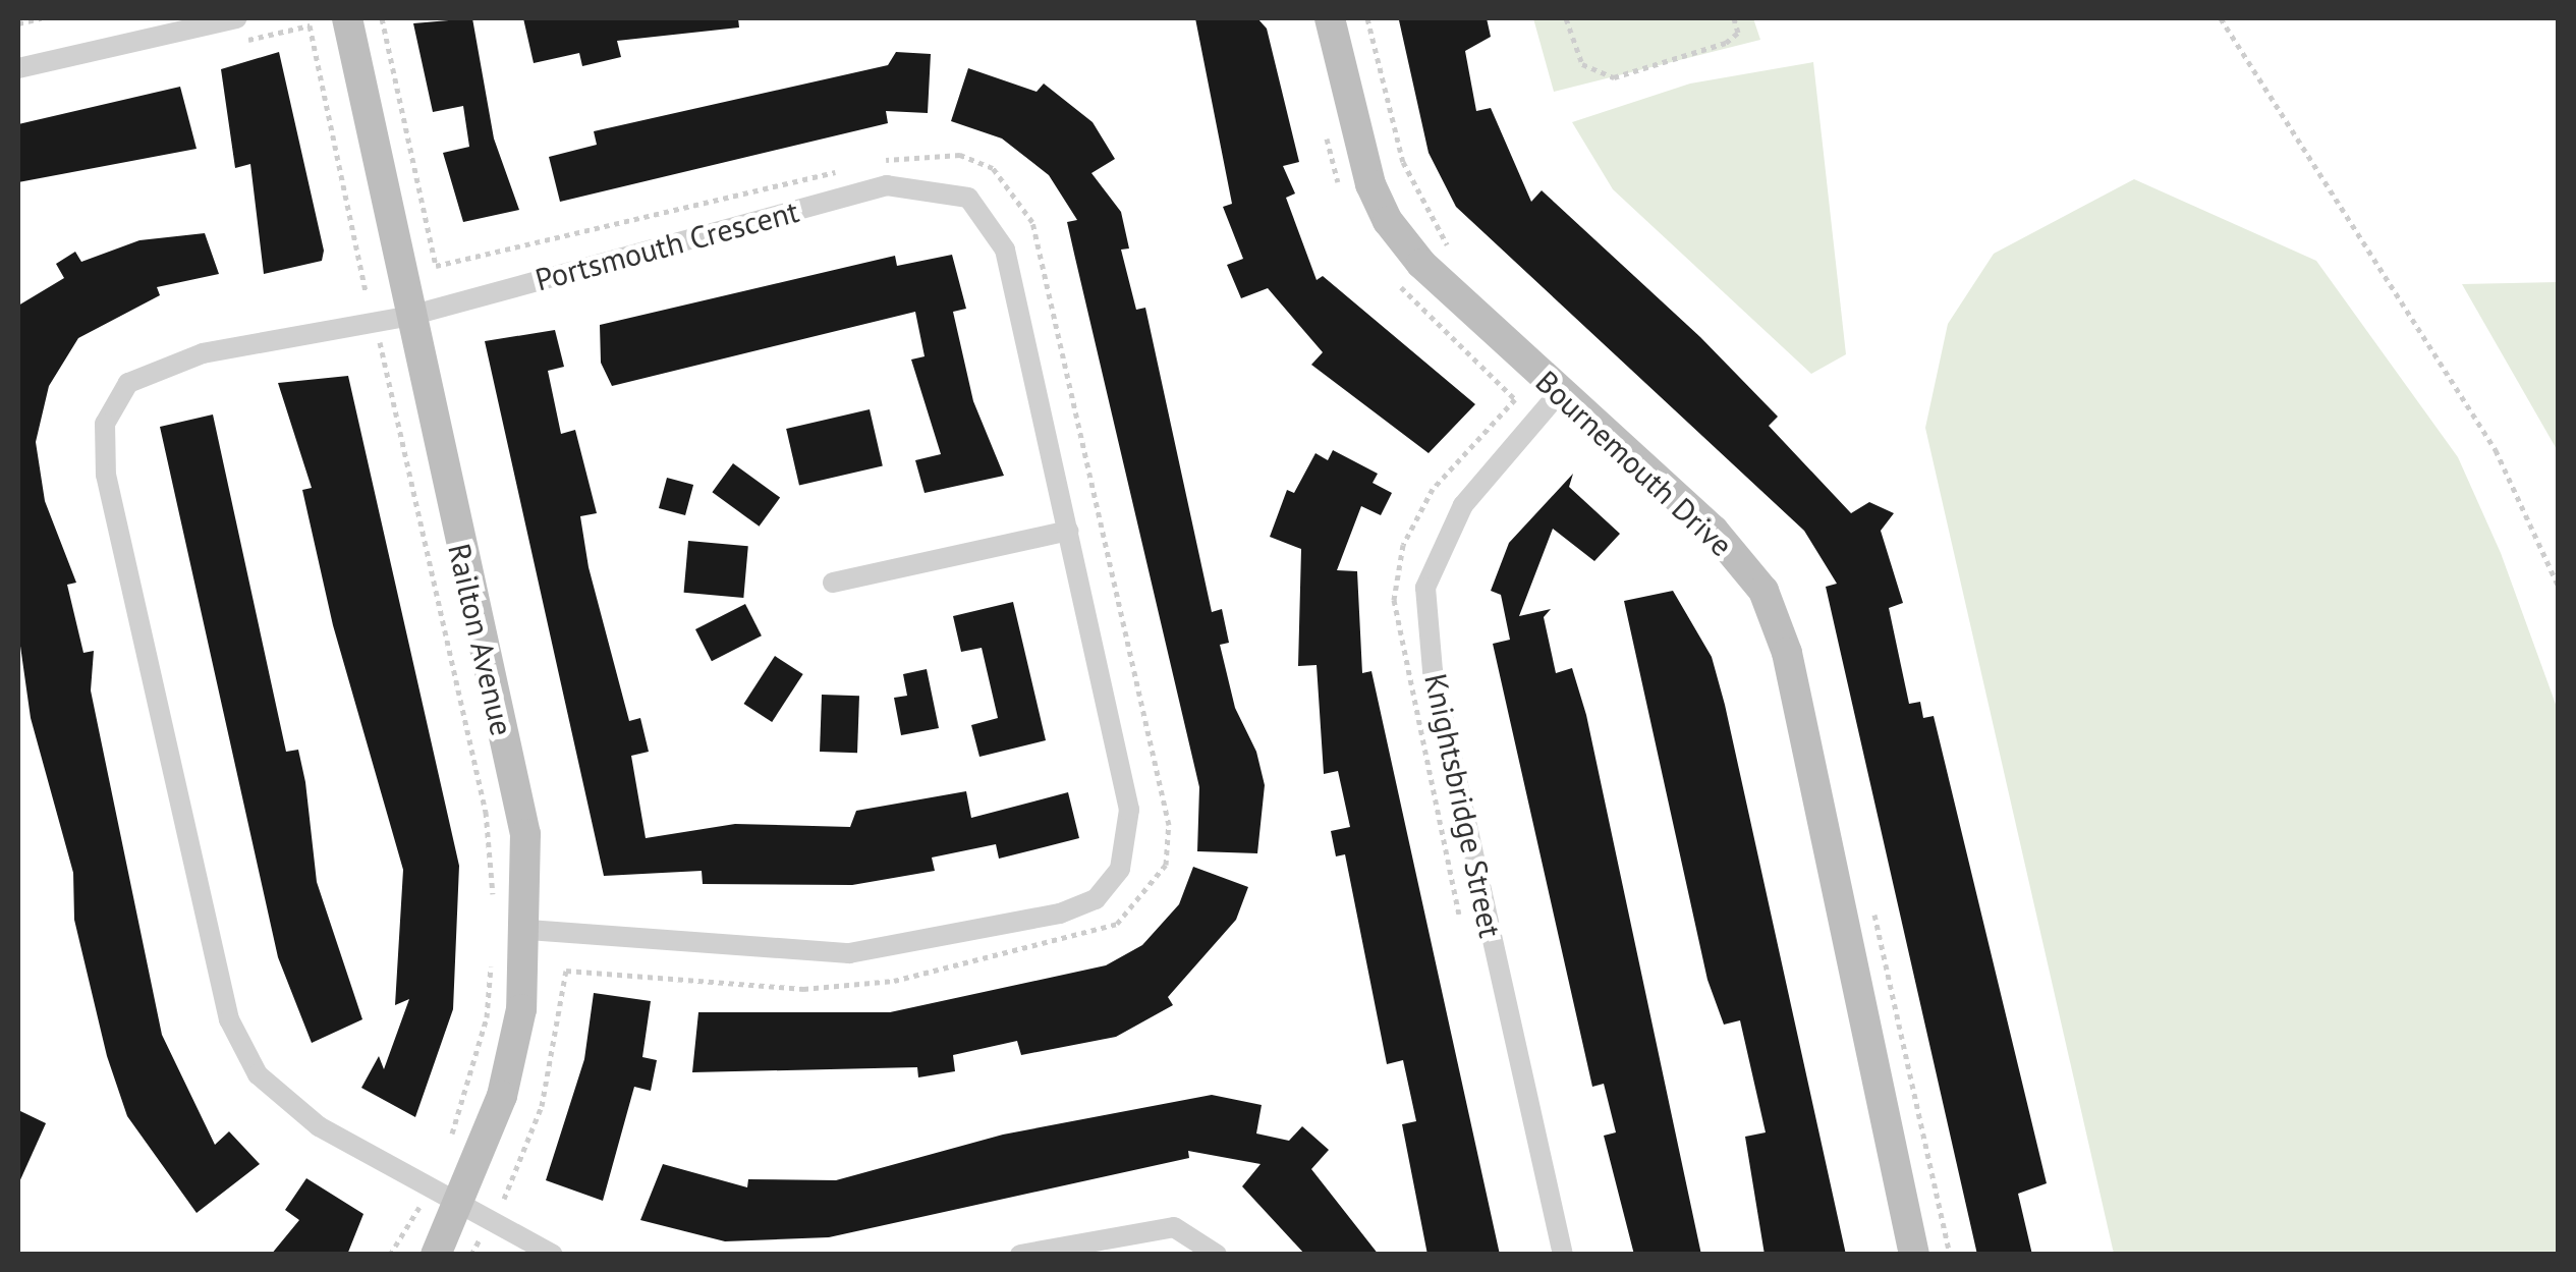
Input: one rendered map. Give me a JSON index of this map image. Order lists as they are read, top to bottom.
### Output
{
  "streets": {
    "street": [
      "Portsmouth Crescent",
      "Bournemouth Drive",
      "Railton Avenue",
      "Knightsbridge Street"
    ]
  },
  "crossings": [
    ["Portsmouth Crescent", "Railton Avenue"],
    ["Bournemouth Drive", "Knightsbridge Street"]
  ]
}
